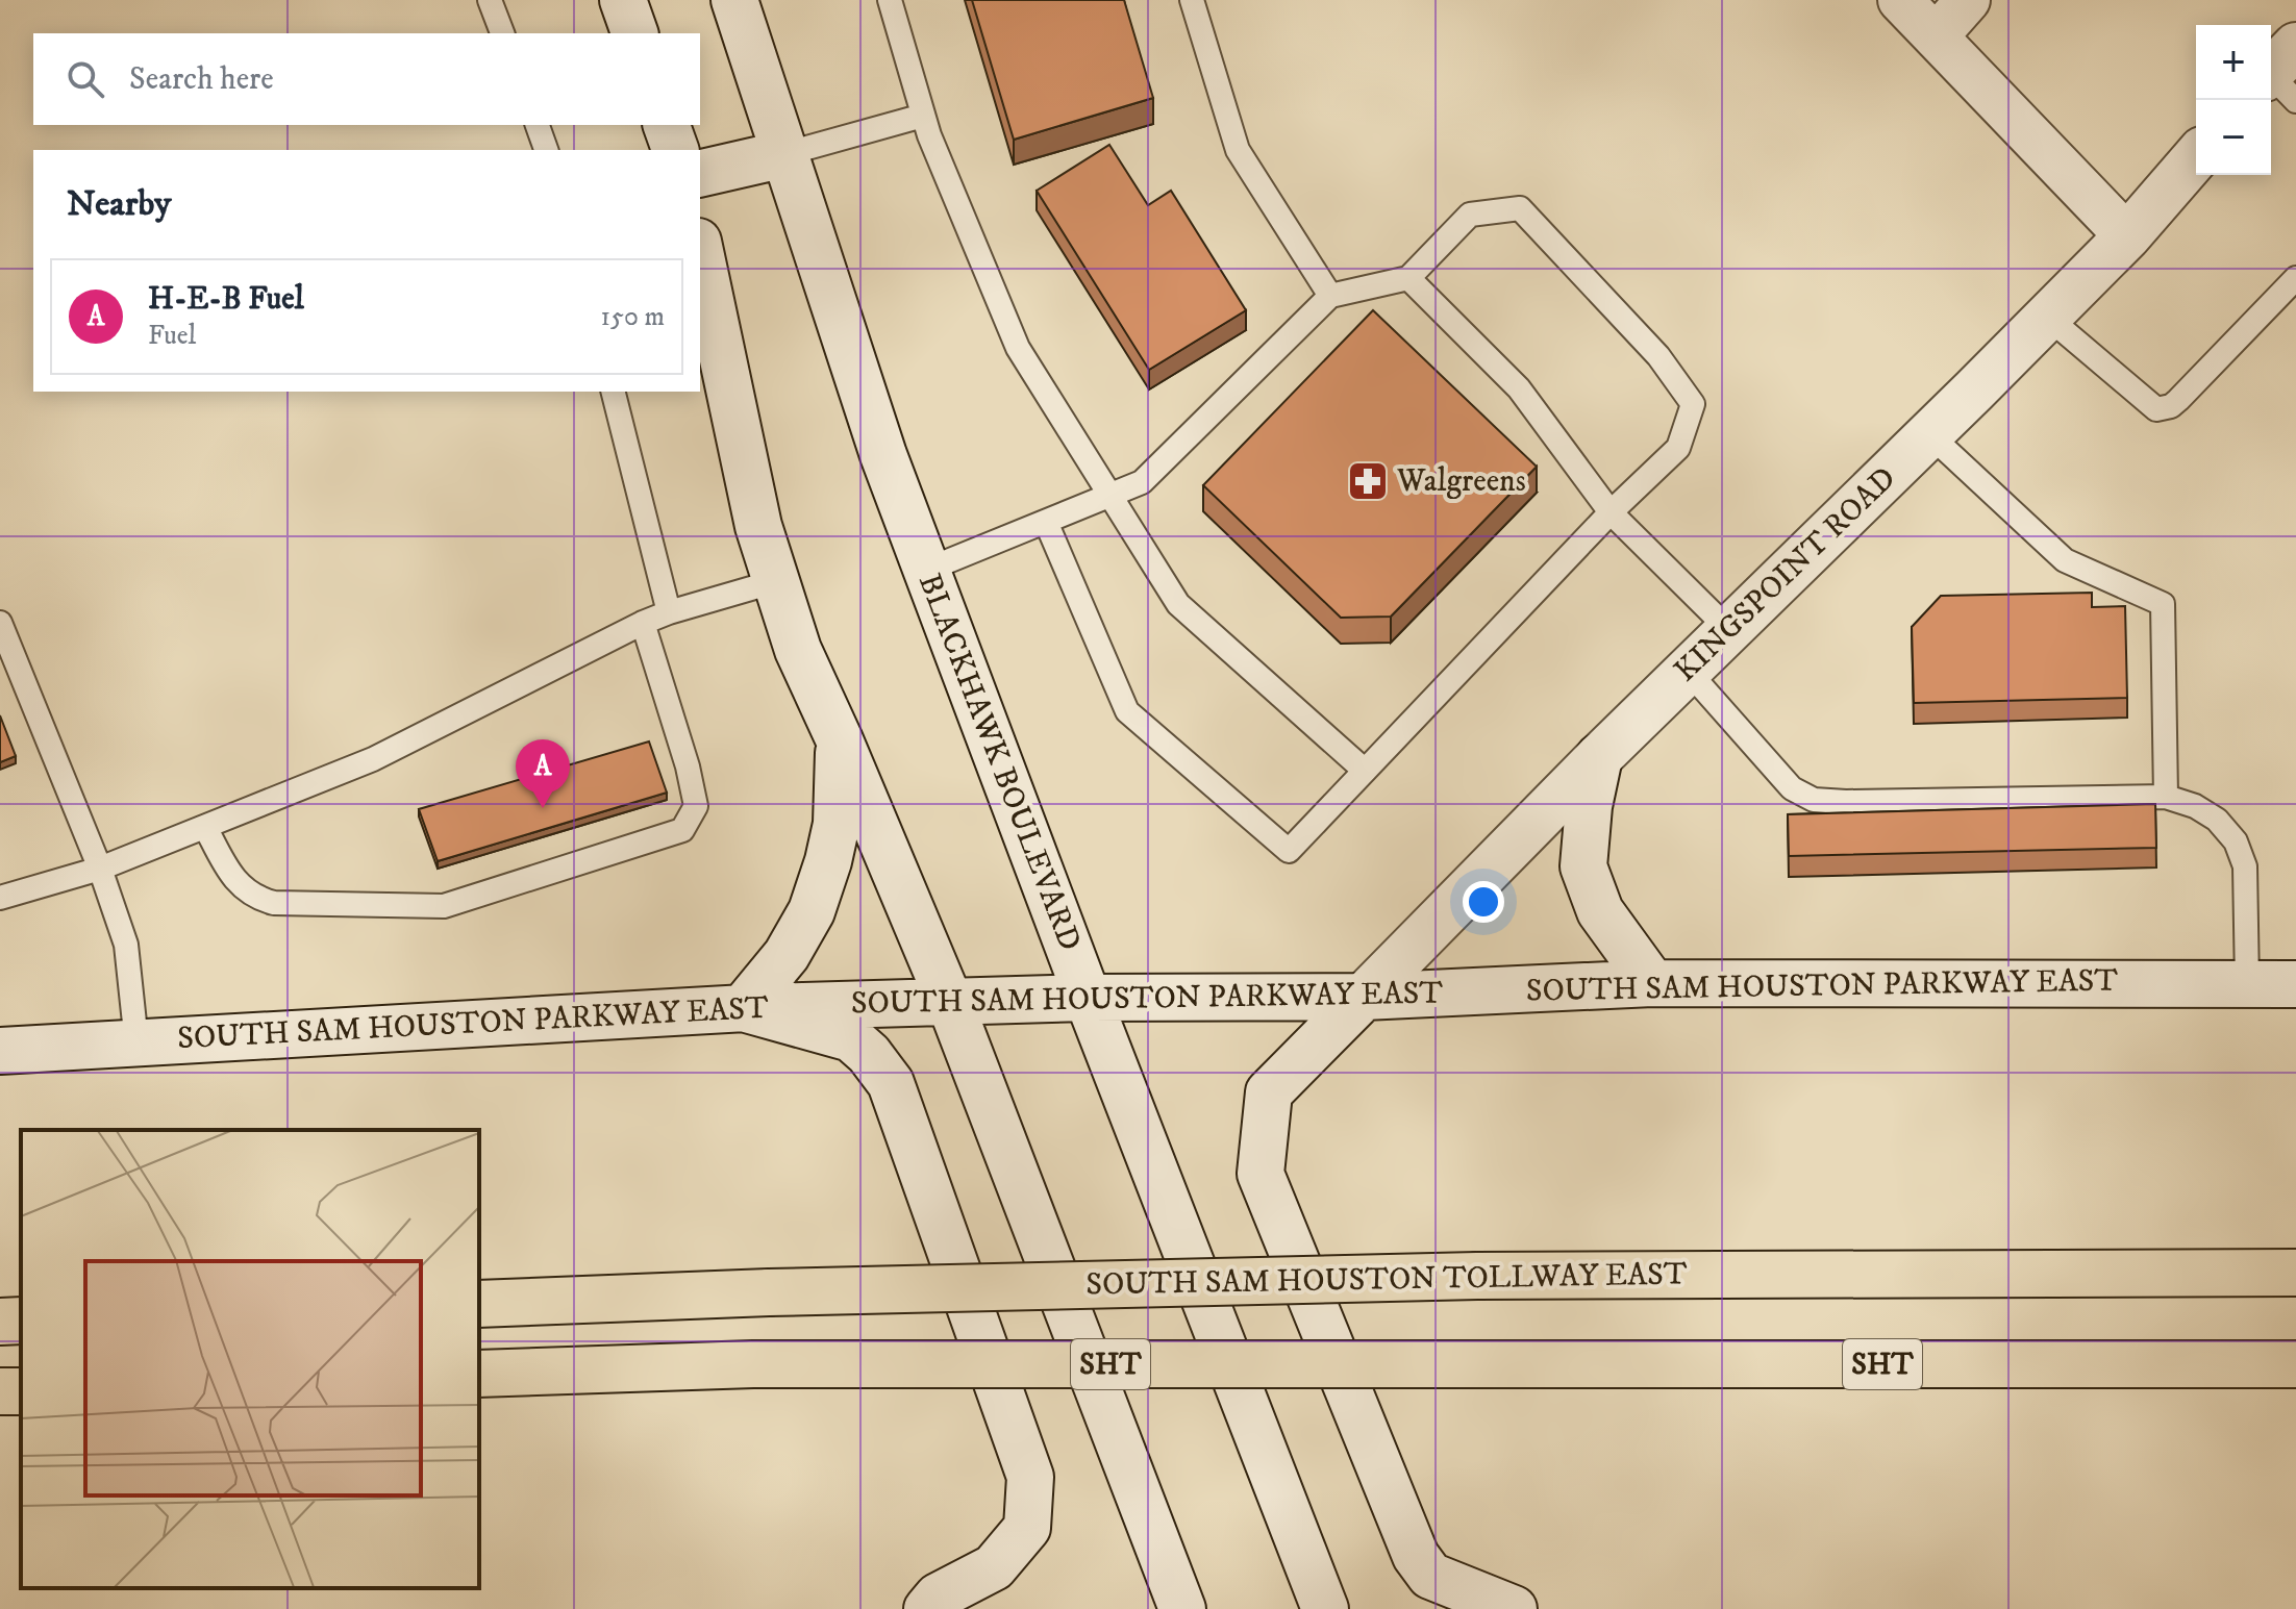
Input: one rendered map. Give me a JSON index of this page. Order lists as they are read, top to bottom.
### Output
{
  "streets": {
    "highway": ["SOUTH SAM HOUSTON TOLLWAY EAST", "SHT"],
    "main road": ["KINGSPOINT ROAD", "BLACKHAWK BOULEVARD", "SOUTH SAM HOUSTON PARKWAY EAST"]
  },
  "crossings": [
    ["KINGSPOINT ROAD", "SOUTH SAM HOUSTON PARKWAY EAST"],
    ["BLACKHAWK BOULEVARD", "SOUTH SAM HOUSTON PARKWAY EAST"]
  ],
  "places": {
    "pharmacy": ["Walgreens"]
  },
  "page": {
    "map_buttons": ["+", "−"],
    "search": "Search here",
    "heading": "Nearby",
    "list": [
      {
        "mark": "A",
        "name": "H-E-B Fuel",
        "note": "Fuel",
        "value": "150 m"
      }
    ],
    "pins": "A"
  }
}
